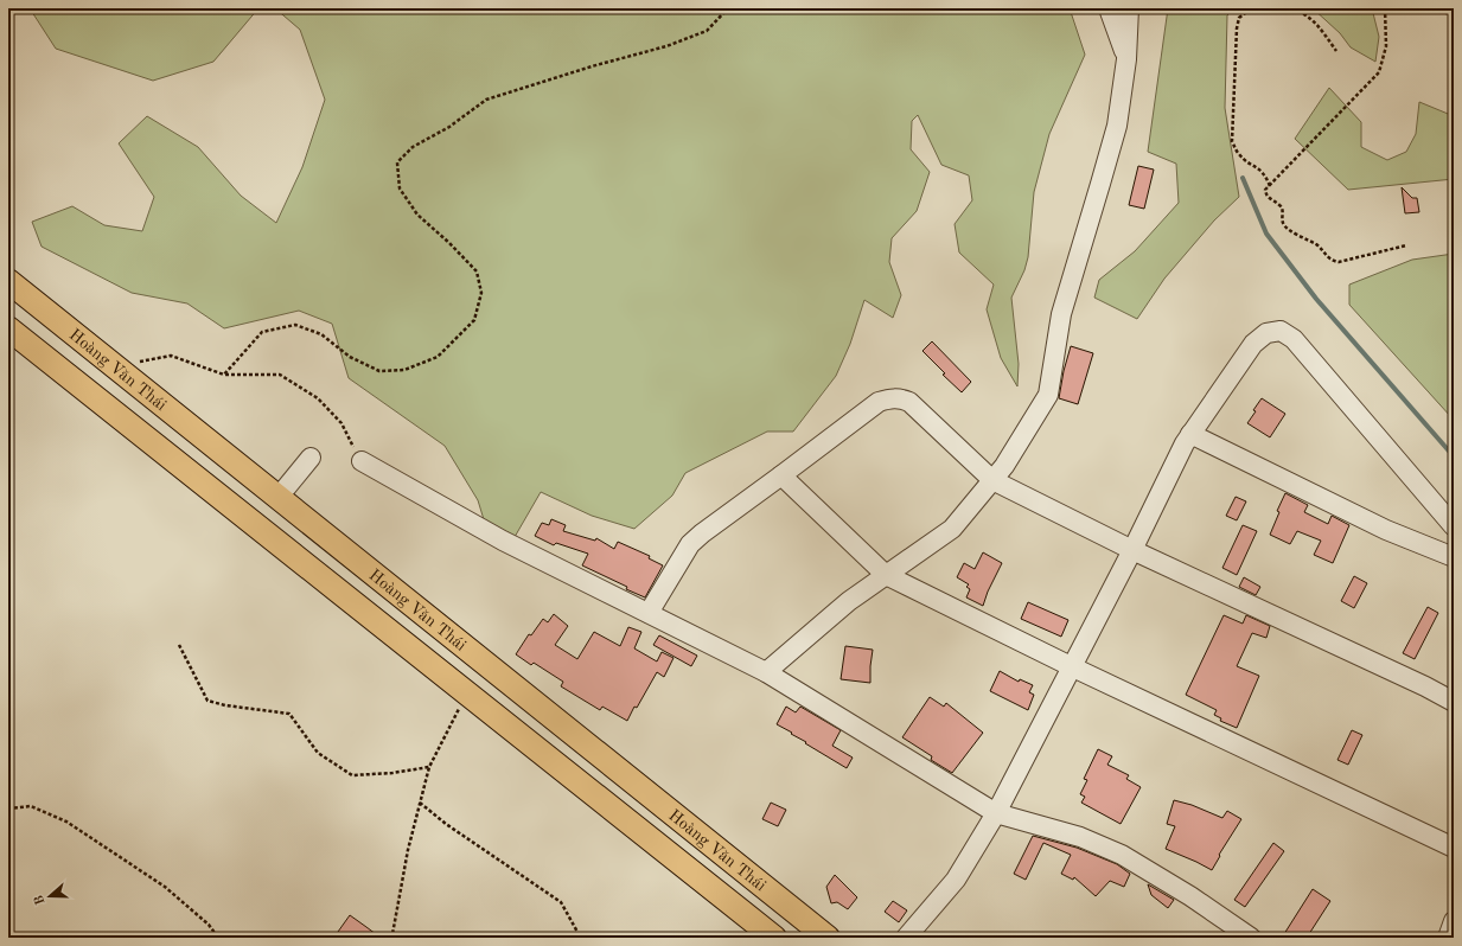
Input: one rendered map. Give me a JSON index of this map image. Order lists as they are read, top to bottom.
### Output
{
  "streets": {
    "main road": ["Hoàng Văn Thái"]
  },
  "north": "left"
}
